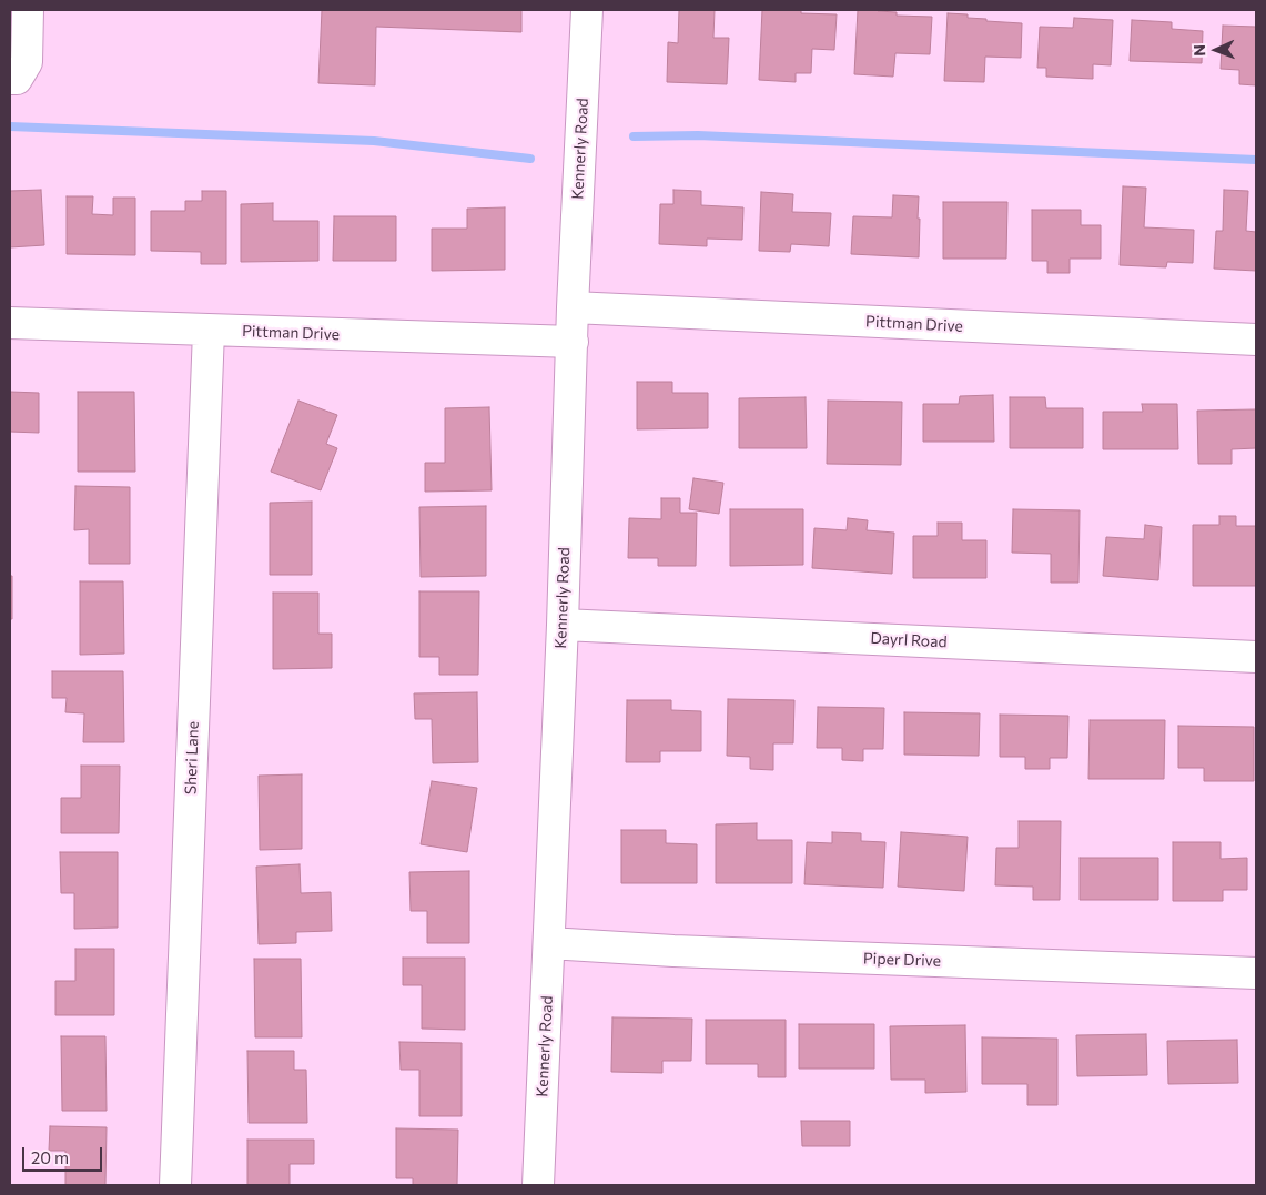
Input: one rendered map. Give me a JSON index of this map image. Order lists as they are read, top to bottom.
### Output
{
  "streets": {
    "street": [
      "Kennerly Road",
      "Pittman Drive",
      "Dayrl Road",
      "Sheri Lane",
      "Piper Drive"
    ]
  },
  "crossings": [
    ["Kennerly Road", "Pittman Drive"],
    ["Kennerly Road", "Dayrl Road"],
    ["Kennerly Road", "Piper Drive"],
    ["Pittman Drive", "Sheri Lane"]
  ],
  "scale_bar": "20 m",
  "north": "left"
}
